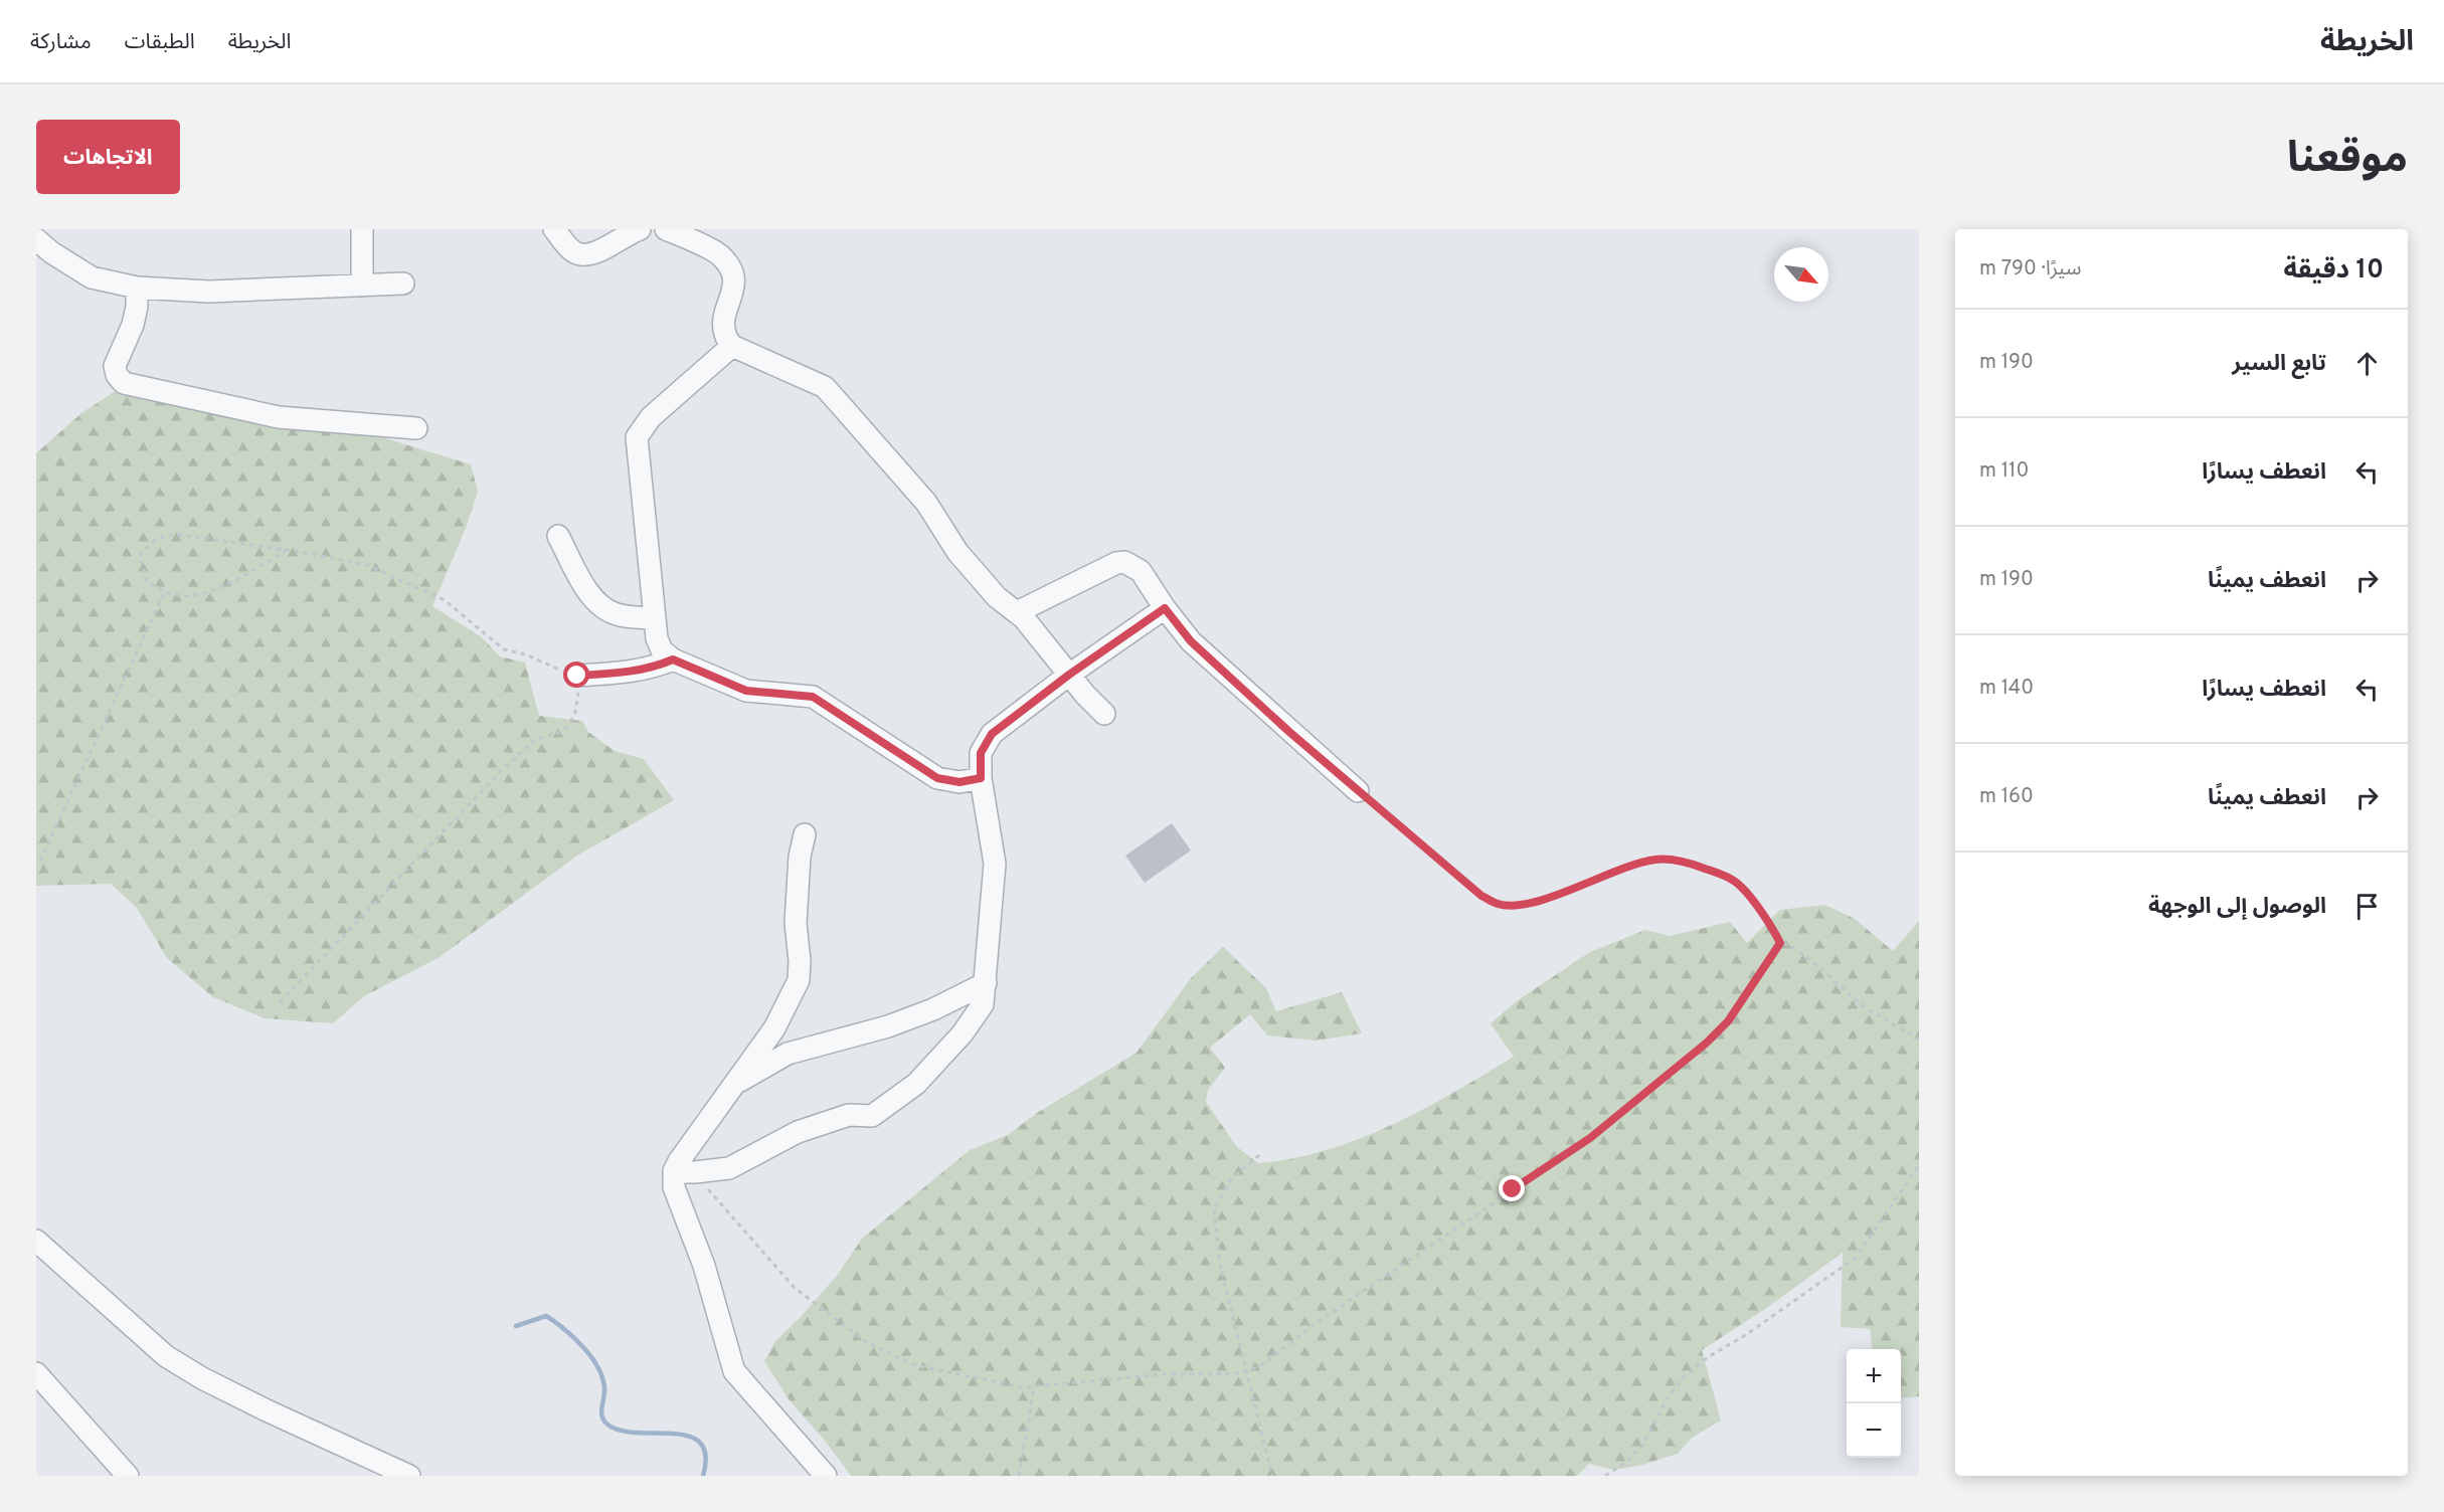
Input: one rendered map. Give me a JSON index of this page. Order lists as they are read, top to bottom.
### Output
{
  "north": "bottom right",
  "page": {
    "header": "الخريطة",
    "nav": ["الخريطة", "الطبقات", "مشاركة"],
    "title": "موقعنا",
    "buttons": "الاتجاهات",
    "heading": ["10 دقيقة", "سيرًا · 790 m"],
    "list": [
      ["تابع السير", "190 m"],
      ["انعطف يسارًا", "110 m"],
      ["انعطف يمينًا", "190 m"],
      ["انعطف يسارًا", "140 m"],
      ["انعطف يمينًا", "160 m"],
      "الوصول إلى الوجهة"
    ],
    "map_buttons": ["+", "−"]
  }
}
